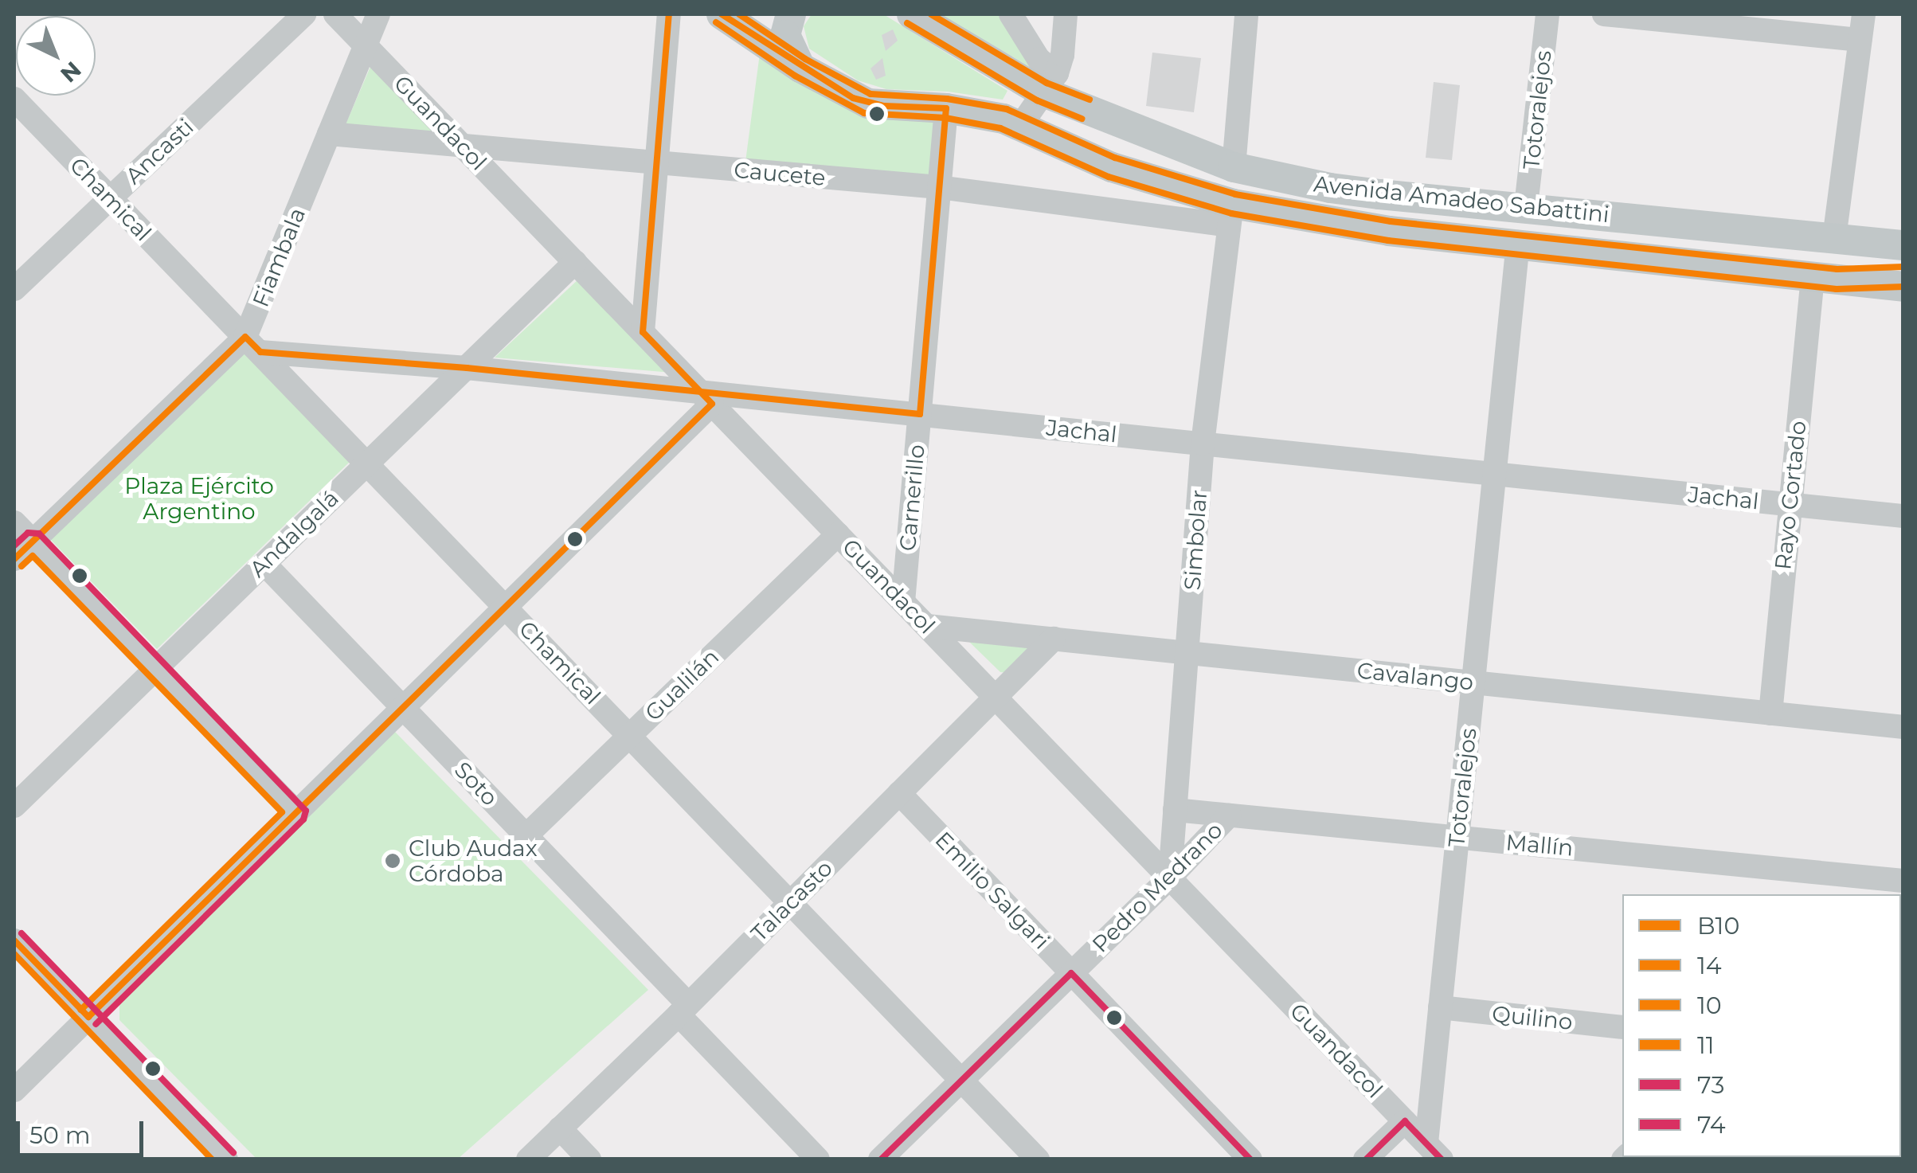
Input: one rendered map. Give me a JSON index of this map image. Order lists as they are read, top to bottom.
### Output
{
  "streets": {
    "main road": ["Avenida Amadeo Sabattini"],
    "street": [
      "Totoralejos",
      "Guandacol",
      "Ancasti",
      "Caucete",
      "Chamical",
      "Fiambala",
      "Jachal",
      "Rayo Cortado",
      "Carnerillo",
      "Andalgalá",
      "Simbolar",
      "Cavalango",
      "Gualilán",
      "Soto",
      "Mallín",
      "Pedro Medrano",
      "Emilio Salgari",
      "Talacasto",
      "Quilino"
    ]
  },
  "crossings": [
    ["Totoralejos", "Guandacol"],
    ["Totoralejos", "Avenida Amadeo Sabattini"],
    ["Totoralejos", "Jachal"],
    ["Totoralejos", "Cavalango"],
    ["Totoralejos", "Mallín"],
    ["Totoralejos", "Quilino"],
    ["Guandacol", "Caucete"],
    ["Guandacol", "Fiambala"],
    ["Guandacol", "Jachal"],
    ["Guandacol", "Carnerillo"],
    ["Guandacol", "Andalgalá"],
    ["Guandacol", "Simbolar"],
    ["Guandacol", "Cavalango"],
    ["Guandacol", "Gualilán"],
    ["Guandacol", "Pedro Medrano"],
    ["Guandacol", "Talacasto"],
    ["Ancasti", "Chamical"],
    ["Caucete", "Avenida Amadeo Sabattini"],
    ["Caucete", "Fiambala"],
    ["Caucete", "Carnerillo"],
    ["Caucete", "Simbolar"],
    ["Chamical", "Fiambala"],
    ["Chamical", "Jachal"],
    ["Chamical", "Andalgalá"],
    ["Chamical", "Gualilán"],
    ["Chamical", "Pedro Medrano"],
    ["Chamical", "Talacasto"],
    ["Avenida Amadeo Sabattini", "Rayo Cortado"],
    ["Avenida Amadeo Sabattini", "Carnerillo"],
    ["Avenida Amadeo Sabattini", "Simbolar"],
    ["Fiambala", "Jachal"],
    ["Jachal", "Rayo Cortado"],
    ["Jachal", "Carnerillo"],
    ["Jachal", "Andalgalá"],
    ["Jachal", "Simbolar"],
    ["Rayo Cortado", "Cavalango"],
    ["Andalgalá", "Soto"],
    ["Simbolar", "Cavalango"],
    ["Simbolar", "Mallín"],
    ["Simbolar", "Pedro Medrano"],
    ["Cavalango", "Talacasto"],
    ["Gualilán", "Soto"],
    ["Soto", "Talacasto"],
    ["Mallín", "Pedro Medrano"],
    ["Pedro Medrano", "Emilio Salgari"],
    ["Emilio Salgari", "Talacasto"]
  ],
  "parks": ["Plaza Ejército Argentino"],
  "places": ["Club Audax Córdoba"],
  "lines": [
    "transit line B10",
    "transit line 10",
    "transit line 14",
    "transit line 73",
    "transit line 11",
    "transit line 74"
  ],
  "legend": [
    "B10",
    "14",
    "10",
    "11",
    "73",
    "74"
  ],
  "scale_bar": "50 m",
  "north": "bottom right"
}
